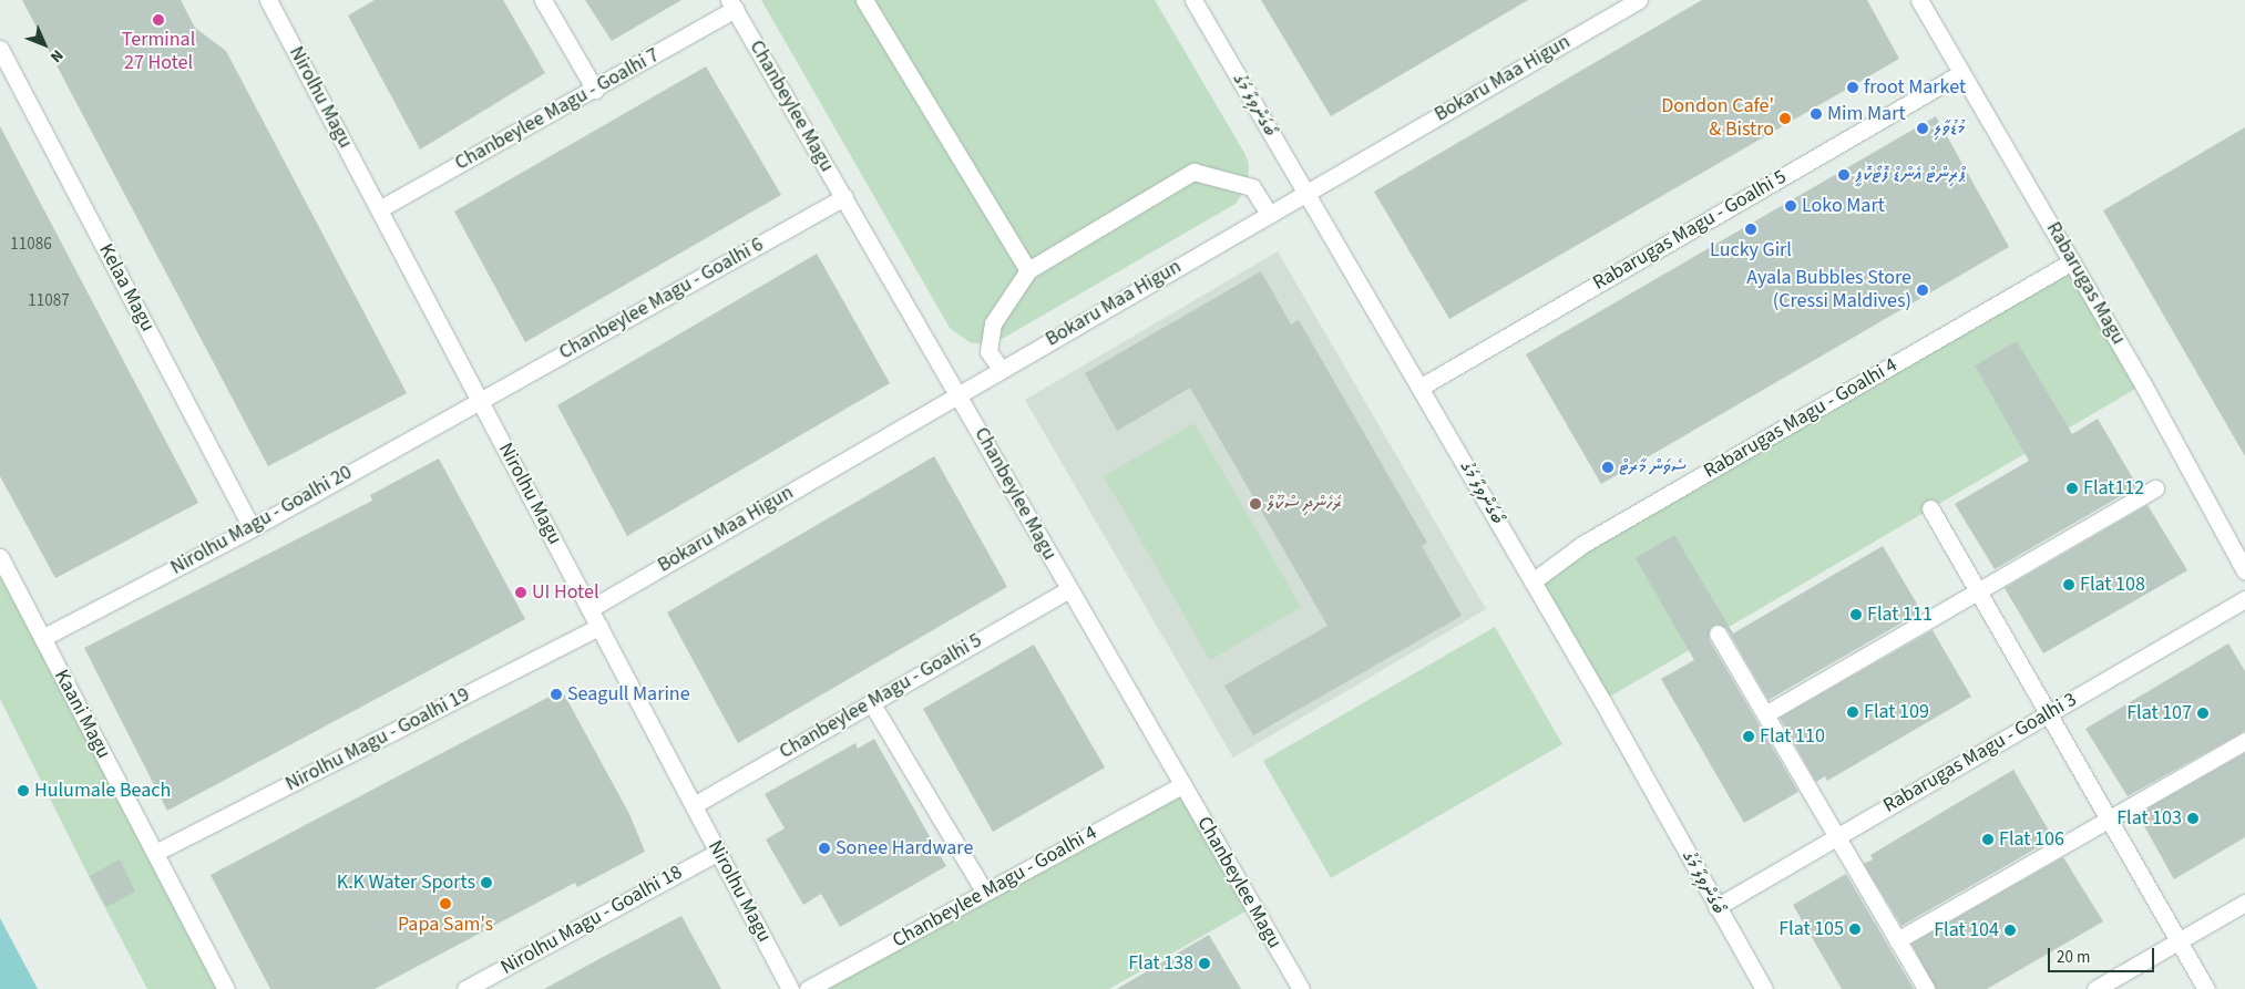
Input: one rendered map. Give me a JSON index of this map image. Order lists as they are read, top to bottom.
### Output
{
  "streets": {
    "street": [
      "Bokaru Maa Higun",
      "Nirolhu Magu",
      "ބޯގަންވިލާ މަގު",
      "Chanbeylee Magu",
      "Chanbeylee Magu - Goalhi 7",
      "Rabarugas Magu - Goalhi 5",
      "Rabarugas Magu",
      "Kelaa Magu",
      "Chanbeylee Magu - Goalhi 6",
      "Rabarugas Magu - Goalhi 4",
      "Nirolhu Magu - Goalhi 20",
      "Chanbeylee Magu - Goalhi 5",
      "Kaani Magu",
      "Nirolhu Magu - Goalhi 19",
      "Rabarugas Magu - Goalhi 3",
      "Chanbeylee Magu - Goalhi 4",
      "Nirolhu Magu - Goalhi 18"
    ]
  },
  "crossings": [
    ["Bokaru Maa Higun", "Nirolhu Magu"],
    ["Bokaru Maa Higun", "ބޯގަންވިލާ މަގު"],
    ["Bokaru Maa Higun", "Chanbeylee Magu"],
    ["Nirolhu Magu", "Chanbeylee Magu - Goalhi 7"],
    ["Nirolhu Magu", "Chanbeylee Magu - Goalhi 6"],
    ["Nirolhu Magu", "Nirolhu Magu - Goalhi 20"],
    ["Nirolhu Magu", "Chanbeylee Magu - Goalhi 5"],
    ["Nirolhu Magu", "Nirolhu Magu - Goalhi 19"],
    ["Nirolhu Magu", "Nirolhu Magu - Goalhi 18"],
    ["ބޯގަންވިލާ މަގު", "Rabarugas Magu - Goalhi 5"],
    ["ބޯގަންވިލާ މަގު", "Rabarugas Magu - Goalhi 4"],
    ["ބޯގަންވިލާ މަގު", "Rabarugas Magu - Goalhi 3"],
    ["Chanbeylee Magu", "Chanbeylee Magu - Goalhi 7"],
    ["Chanbeylee Magu", "Chanbeylee Magu - Goalhi 6"],
    ["Chanbeylee Magu", "Chanbeylee Magu - Goalhi 5"],
    ["Chanbeylee Magu", "Chanbeylee Magu - Goalhi 4"],
    ["Rabarugas Magu - Goalhi 5", "Rabarugas Magu"],
    ["Rabarugas Magu", "Rabarugas Magu - Goalhi 4"],
    ["Kelaa Magu", "Nirolhu Magu - Goalhi 20"],
    ["Chanbeylee Magu - Goalhi 6", "Nirolhu Magu - Goalhi 20"],
    ["Nirolhu Magu - Goalhi 20", "Kaani Magu"],
    ["Kaani Magu", "Nirolhu Magu - Goalhi 19"]
  ],
  "places": [
    "Terminal 27 Hotel",
    "froot Market",
    "Mim Mart",
    "Dondon Cafe' & Bistro",
    "މުޑުވާލި",
    "ޕްރިންޓް އެންޑް ފޮޓޯކޮޕީ",
    "Loko Mart",
    "Lucky Girl",
    "Ayala Bubbles Store (Cressi Maldives)",
    "ސެވަން މާރޓް",
    "Flat112",
    "ރެހެންދި ސްކޫލް",
    "Flat 108",
    "UI Hotel",
    "Flat 111",
    "Seagull Marine",
    "Flat 109",
    "Flat 107",
    "Flat 110",
    "Hulumale Beach",
    "Flat 103",
    "Flat 106",
    "Sonee Hardware",
    "K.K Water Sports",
    "Papa Sam's",
    "Flat 105",
    "Flat 104",
    "Flat 138"
  ],
  "house_numbers": ["11086", "11087"],
  "scale_bar": "20 m",
  "north": "bottom right"
}
